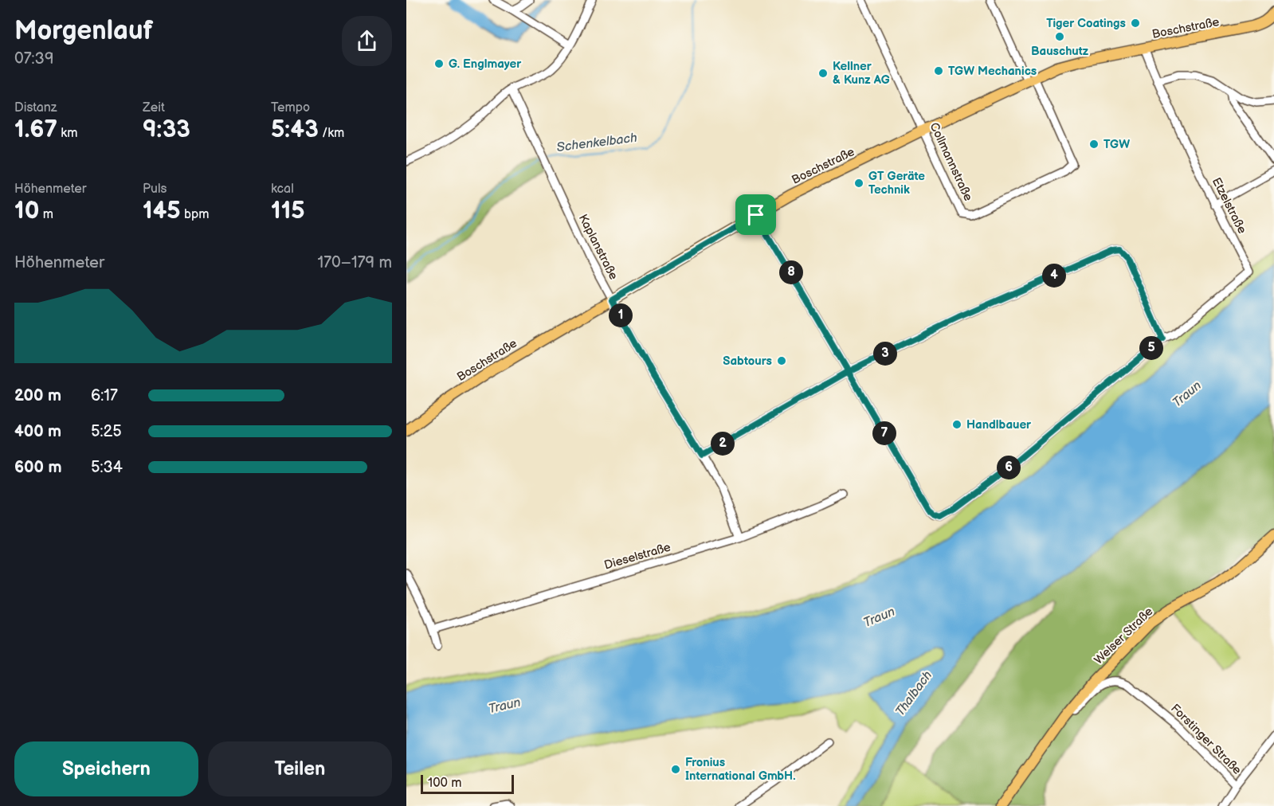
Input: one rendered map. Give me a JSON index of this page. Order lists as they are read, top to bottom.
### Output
{
  "streets": {
    "main road": ["Boschstraße", "Welser Straße"],
    "street": [
      "Collmannstraße",
      "Etzelstraße",
      "Kaplanstraße",
      "Dieselstraße",
      "Forstinger Straße"
    ]
  },
  "crossings": [
    ["Boschstraße", "Collmannstraße"],
    ["Boschstraße", "Etzelstraße"],
    ["Boschstraße", "Kaplanstraße"],
    ["Kaplanstraße", "Dieselstraße"],
    ["Welser Straße", "Forstinger Straße"]
  ],
  "water": ["Schenkelbach", "Traun", "Thalbach"],
  "places": [
    "Tiger Coatings",
    "Bauschutz",
    "G. Englmayer",
    "TGW Mechanics",
    "Kellner & Kunz AG",
    "TGW",
    "GT Geräte Technik",
    "Sabtours",
    "Handlbauer",
    "Fronius International GmbH."
  ],
  "scale_bar": "100 m",
  "page": {
    "heading": ["Morgenlauf", "07:39"],
    "stats": [
      ["Distanz", "1.67 km"],
      ["Zeit", "9:33"],
      ["Tempo", "5:43 /km"],
      ["Höhenmeter", "10 m"],
      ["Puls", "145 bpm"],
      ["kcal", "115"]
    ],
    "chart": ["Höhenmeter", "170–179 m"],
    "pins": [
      "8",
      "4",
      "1",
      "5",
      "3",
      "7",
      "2",
      "6"
    ],
    "list": [
      {
        "name": "200 m",
        "note": "6:17"
      },
      {
        "name": "400 m",
        "note": "5:25"
      },
      {
        "name": "600 m",
        "note": "5:34"
      }
    ],
    "buttons": ["Speichern", "Teilen"],
    "scale": "100 m"
  }
}
